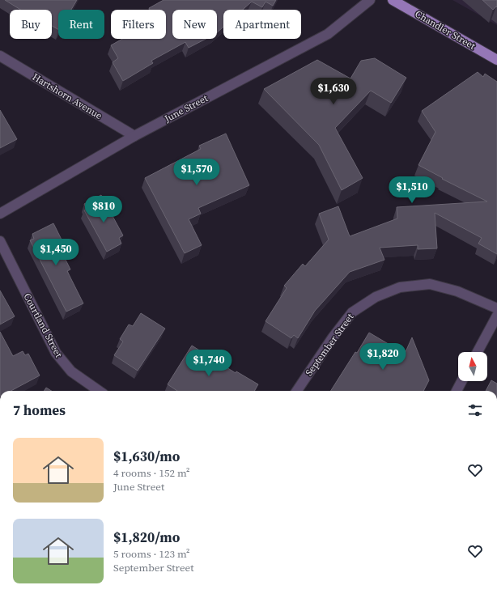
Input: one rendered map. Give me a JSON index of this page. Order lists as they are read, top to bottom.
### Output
{
  "streets": {
    "main road": ["Chandler Street"],
    "street": [
      "Hartshorn Avenue",
      "June Street",
      "Courtland Street",
      "September Street"
    ]
  },
  "crossings": [
    ["Hartshorn Avenue", "June Street"]
  ],
  "north": "top",
  "page": {
    "chip": [
      "Buy",
      "Rent",
      "Filters",
      "New",
      "Apartment"
    ],
    "price": [
      "$1,630",
      "$1,570",
      "$1,510",
      "$810",
      "$1,450",
      "$1,820",
      "$1,740"
    ],
    "heading": "7 homes",
    "list": [
      {
        "name": "$1,630/mo",
        "note": "4 rooms · 152 m² · June Street"
      },
      {
        "name": "$1,820/mo",
        "note": "5 rooms · 123 m² · September Street"
      }
    ]
  }
}
